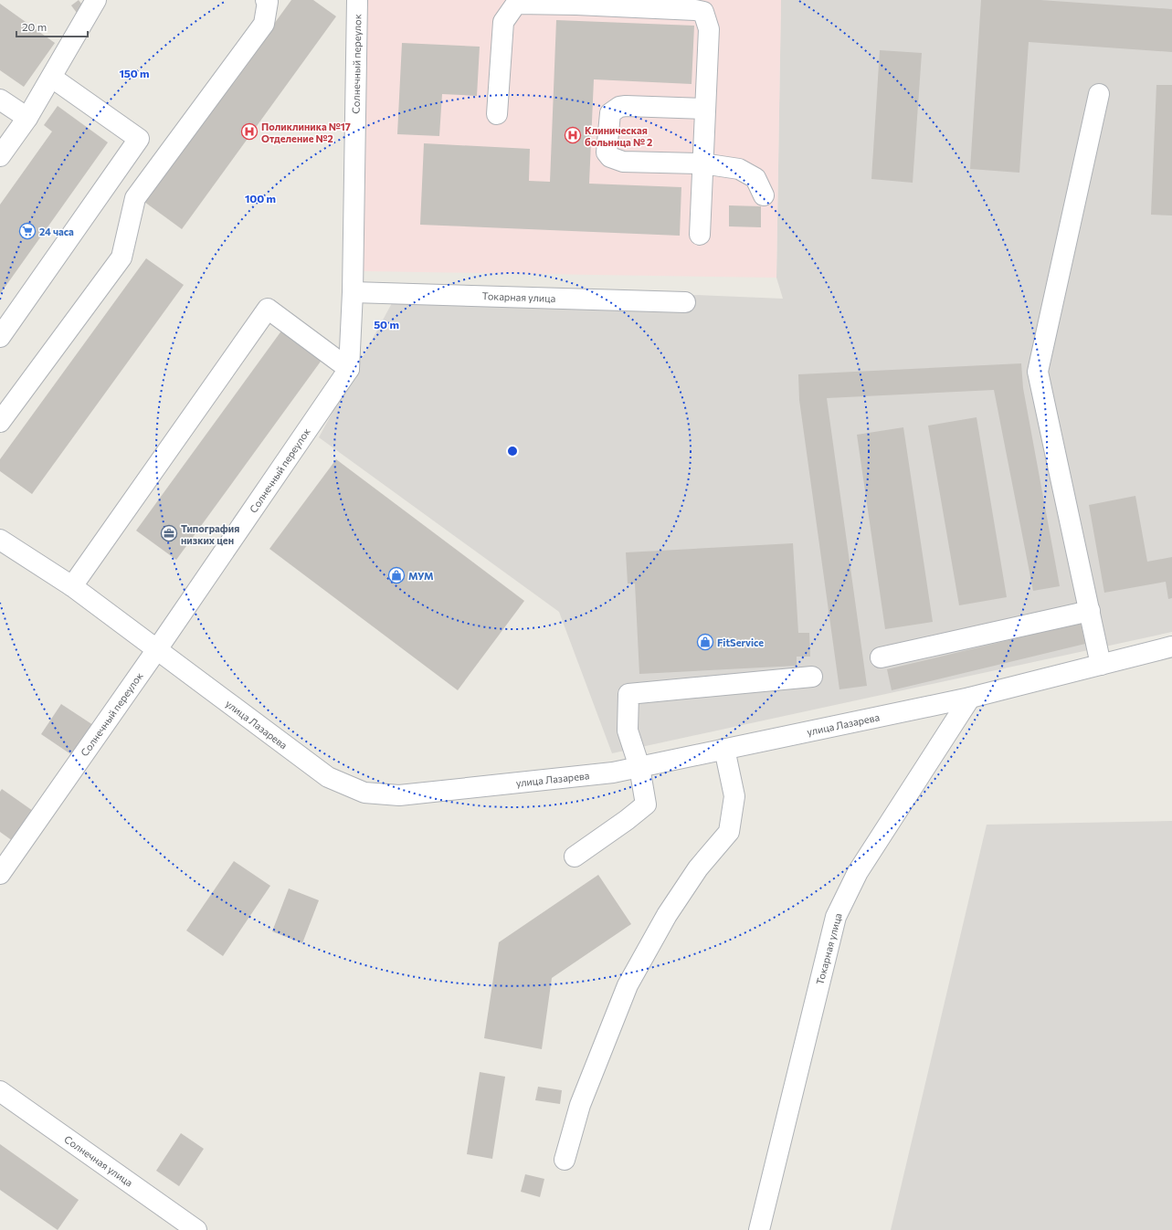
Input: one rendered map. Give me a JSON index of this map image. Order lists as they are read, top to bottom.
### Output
{
  "streets": {
    "street": [
      "Солнечный переулок",
      "Токарная улица",
      "улица Лазарева",
      "Солнечная улица"
    ]
  },
  "crossings": [
    ["Солнечный переулок", "Токарная улица"],
    ["Солнечный переулок", "улица Лазарева"],
    ["Токарная улица", "улица Лазарева"]
  ],
  "places": {
    "hospital": ["Поликлиника №17 Отделение №2", "Клиническая больница № 2"],
    "supermarket": ["24 часа"],
    "office": ["Типография низких цен"],
    "shop": ["МУМ", "FitService"]
  },
  "scale_bar": "20 m",
  "rings": ["150 m", "100 m", "50 m"]
}
